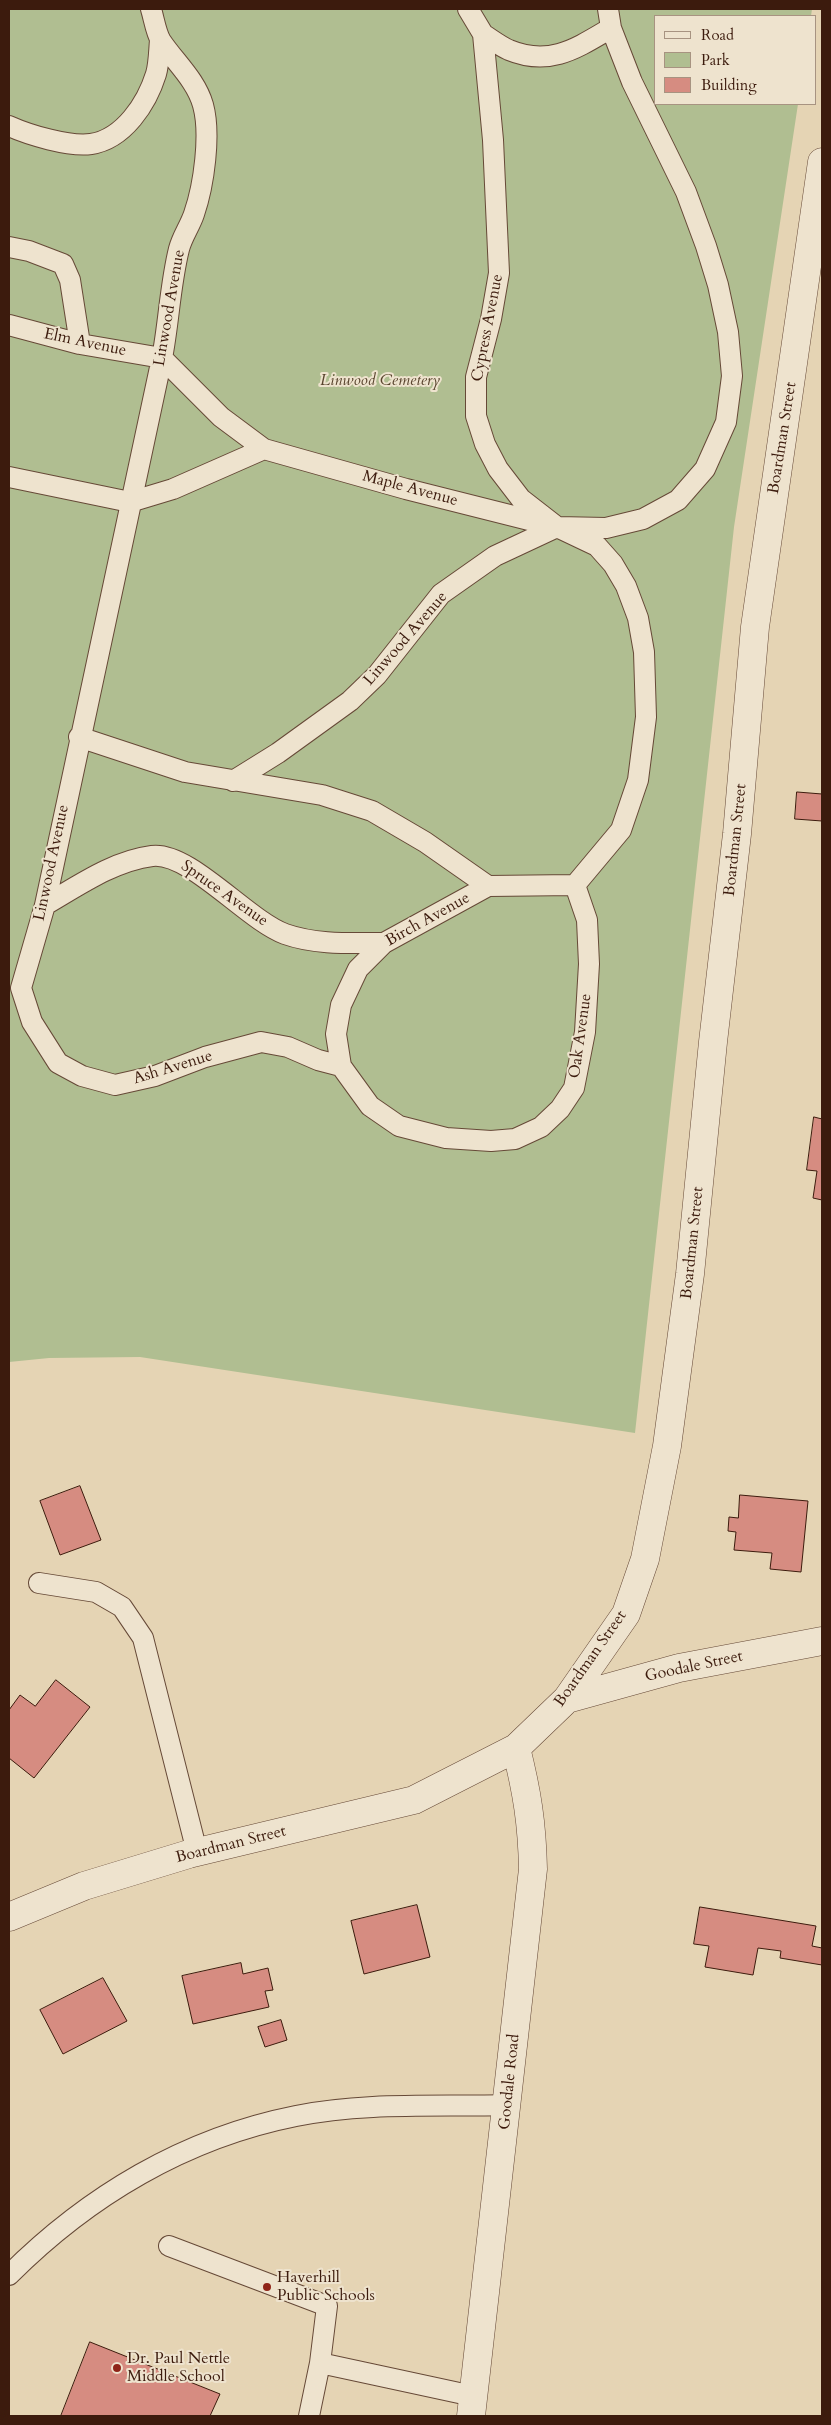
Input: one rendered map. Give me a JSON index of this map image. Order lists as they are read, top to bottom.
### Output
{
  "streets": {
    "street": ["Boardman Street", "Goodale Street", "Goodale Road"],
    "lane": [
      "Linwood Avenue",
      "Cypress Avenue",
      "Elm Avenue",
      "Maple Avenue",
      "Spruce Avenue",
      "Birch Avenue",
      "Oak Avenue",
      "Ash Avenue"
    ]
  },
  "crossings": [
    ["Linwood Avenue", "Cypress Avenue"],
    ["Linwood Avenue", "Elm Avenue"],
    ["Linwood Avenue", "Maple Avenue"],
    ["Linwood Avenue", "Spruce Avenue"],
    ["Linwood Avenue", "Ash Avenue"],
    ["Cypress Avenue", "Maple Avenue"],
    ["Elm Avenue", "Maple Avenue"],
    ["Boardman Street", "Goodale Street"],
    ["Boardman Street", "Goodale Road"],
    ["Spruce Avenue", "Birch Avenue"],
    ["Birch Avenue", "Oak Avenue"],
    ["Birch Avenue", "Ash Avenue"],
    ["Oak Avenue", "Ash Avenue"]
  ],
  "parks": ["Linwood Cemetery"],
  "places": ["Haverhill Public Schools", "Dr. Paul Nettle Middle School"],
  "legend": ["Road", "Park", "Building"]
}
